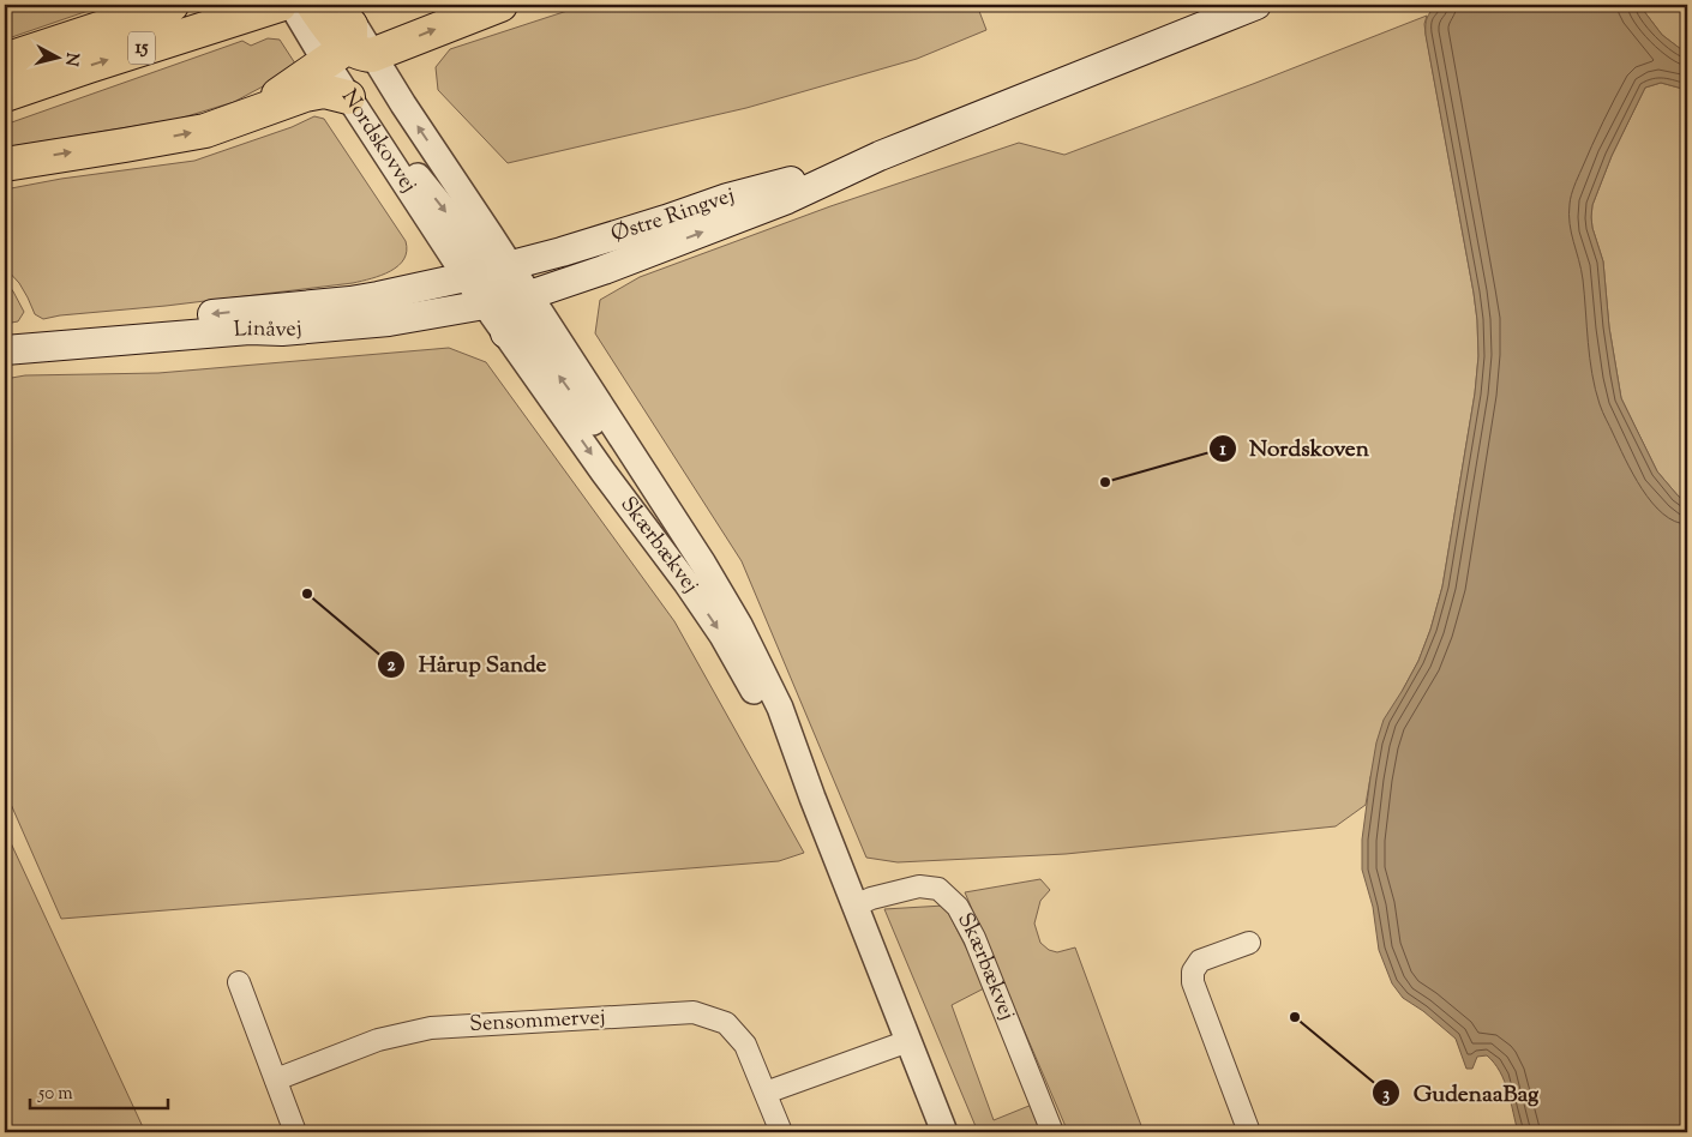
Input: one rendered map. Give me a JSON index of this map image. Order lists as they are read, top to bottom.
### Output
{
  "streets": {
    "highway": ["15"],
    "main road": ["Østre Ringvej", "Linåvej"],
    "street": ["Nordskovvej", "Skærbækvej", "Sensommervej"]
  },
  "crossings": [
    ["Nordskovvej", "Østre Ringvej"],
    ["Nordskovvej", "Linåvej"],
    ["Nordskovvej", "Skærbækvej"],
    ["Østre Ringvej", "Linåvej"],
    ["Østre Ringvej", "Skærbækvej"],
    ["Linåvej", "Skærbækvej"]
  ],
  "places": ["Nordskoven", "Hårup Sande", "GudenaaBag"],
  "scale_bar": "50 m",
  "north": "right"
}
